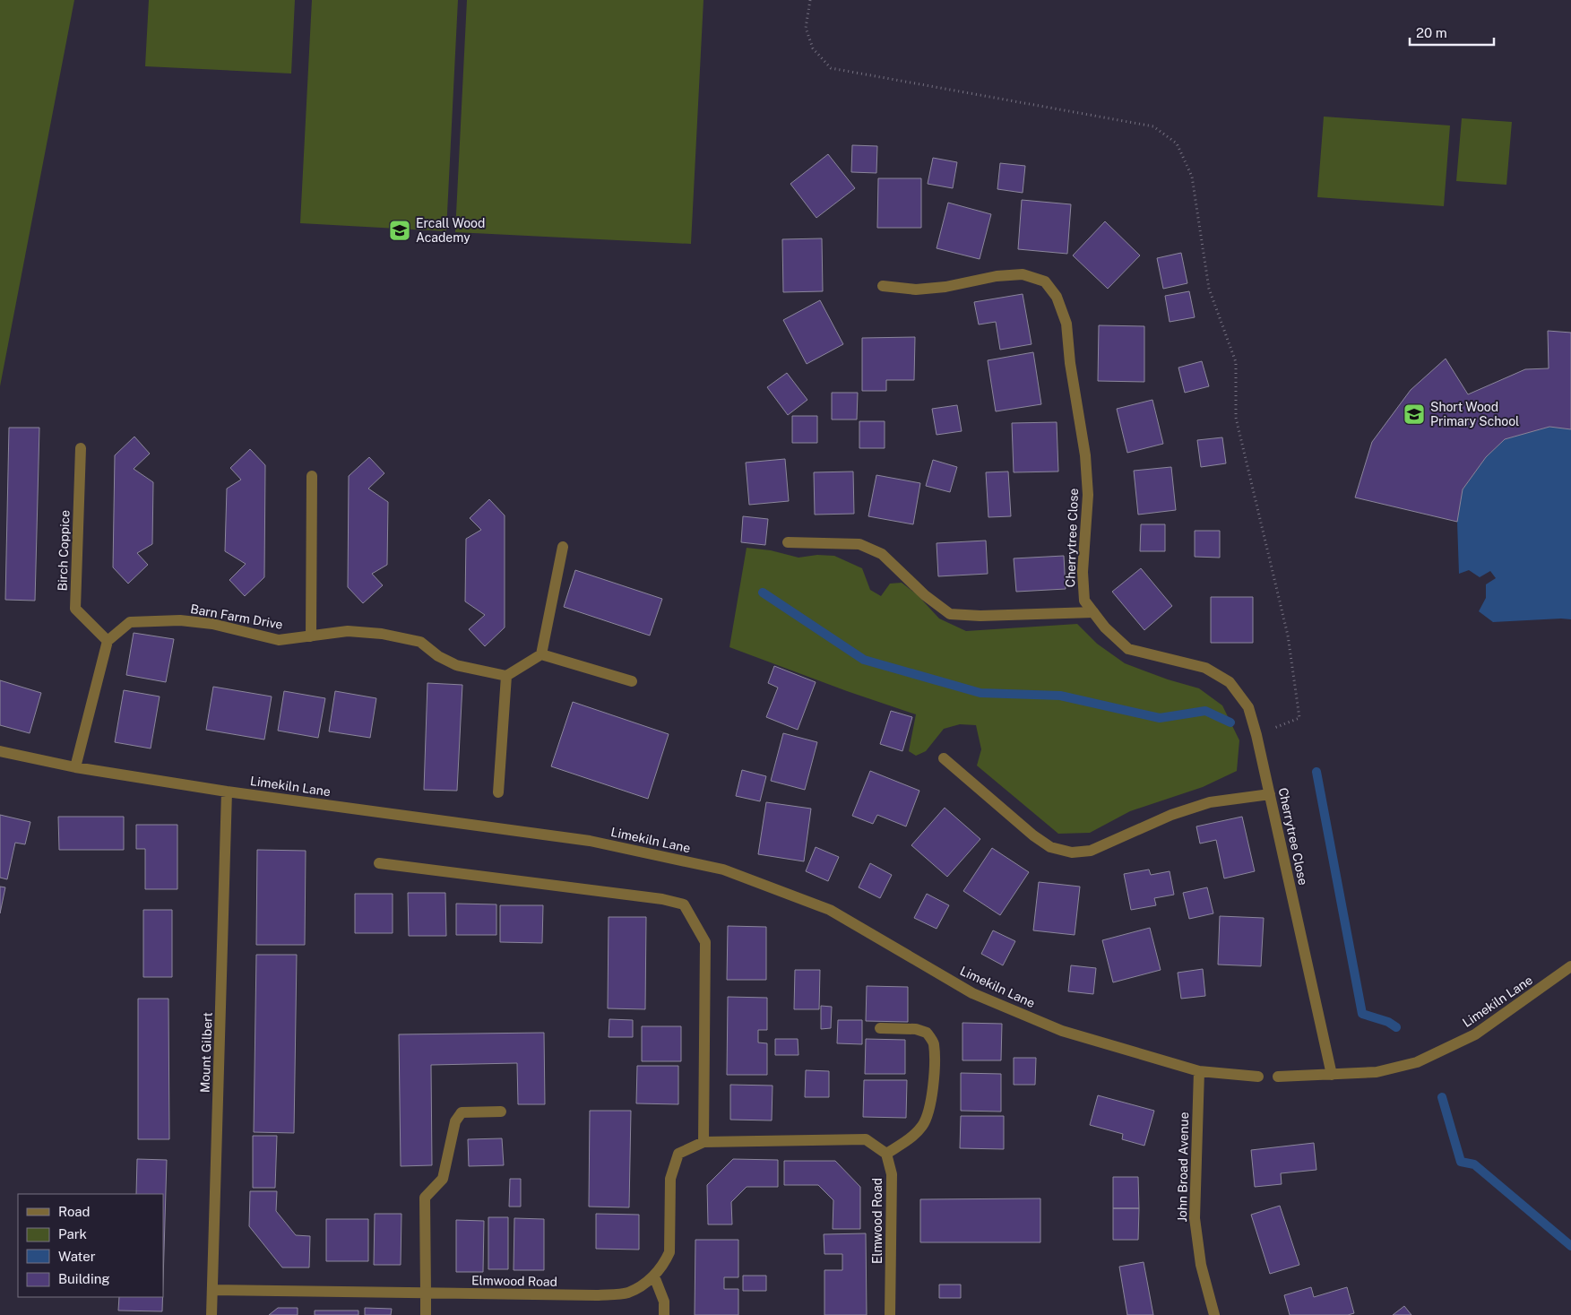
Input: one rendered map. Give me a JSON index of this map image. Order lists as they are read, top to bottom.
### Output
{
  "streets": {
    "street": [
      "Cherrytree Close",
      "Birch Coppice",
      "Barn Farm Drive",
      "Limekiln Lane",
      "Mount Gilbert",
      "John Broad Avenue",
      "Elmwood Road"
    ]
  },
  "crossings": [
    ["Cherrytree Close", "Limekiln Lane"],
    ["Birch Coppice", "Barn Farm Drive"],
    ["Limekiln Lane", "Mount Gilbert"],
    ["Limekiln Lane", "John Broad Avenue"],
    ["Mount Gilbert", "Elmwood Road"]
  ],
  "places": {
    "school or university": ["Ercall Wood Academy", "Short Wood Primary School"]
  },
  "legend": [
    "Road",
    "Park",
    "Water",
    "Building"
  ],
  "scale_bar": "20 m"
}
